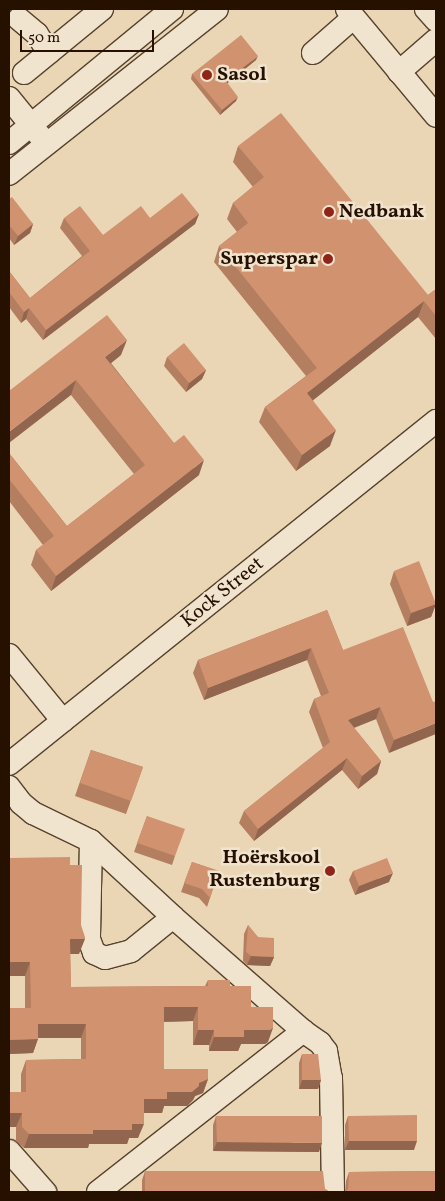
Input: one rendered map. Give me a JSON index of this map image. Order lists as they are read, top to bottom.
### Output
{
  "streets": {
    "street": ["Kock Street"]
  },
  "places": [
    "Sasol",
    "Nedbank",
    "Superspar",
    "Hoërskool Rustenburg"
  ],
  "scale_bar": "50 m"
}
